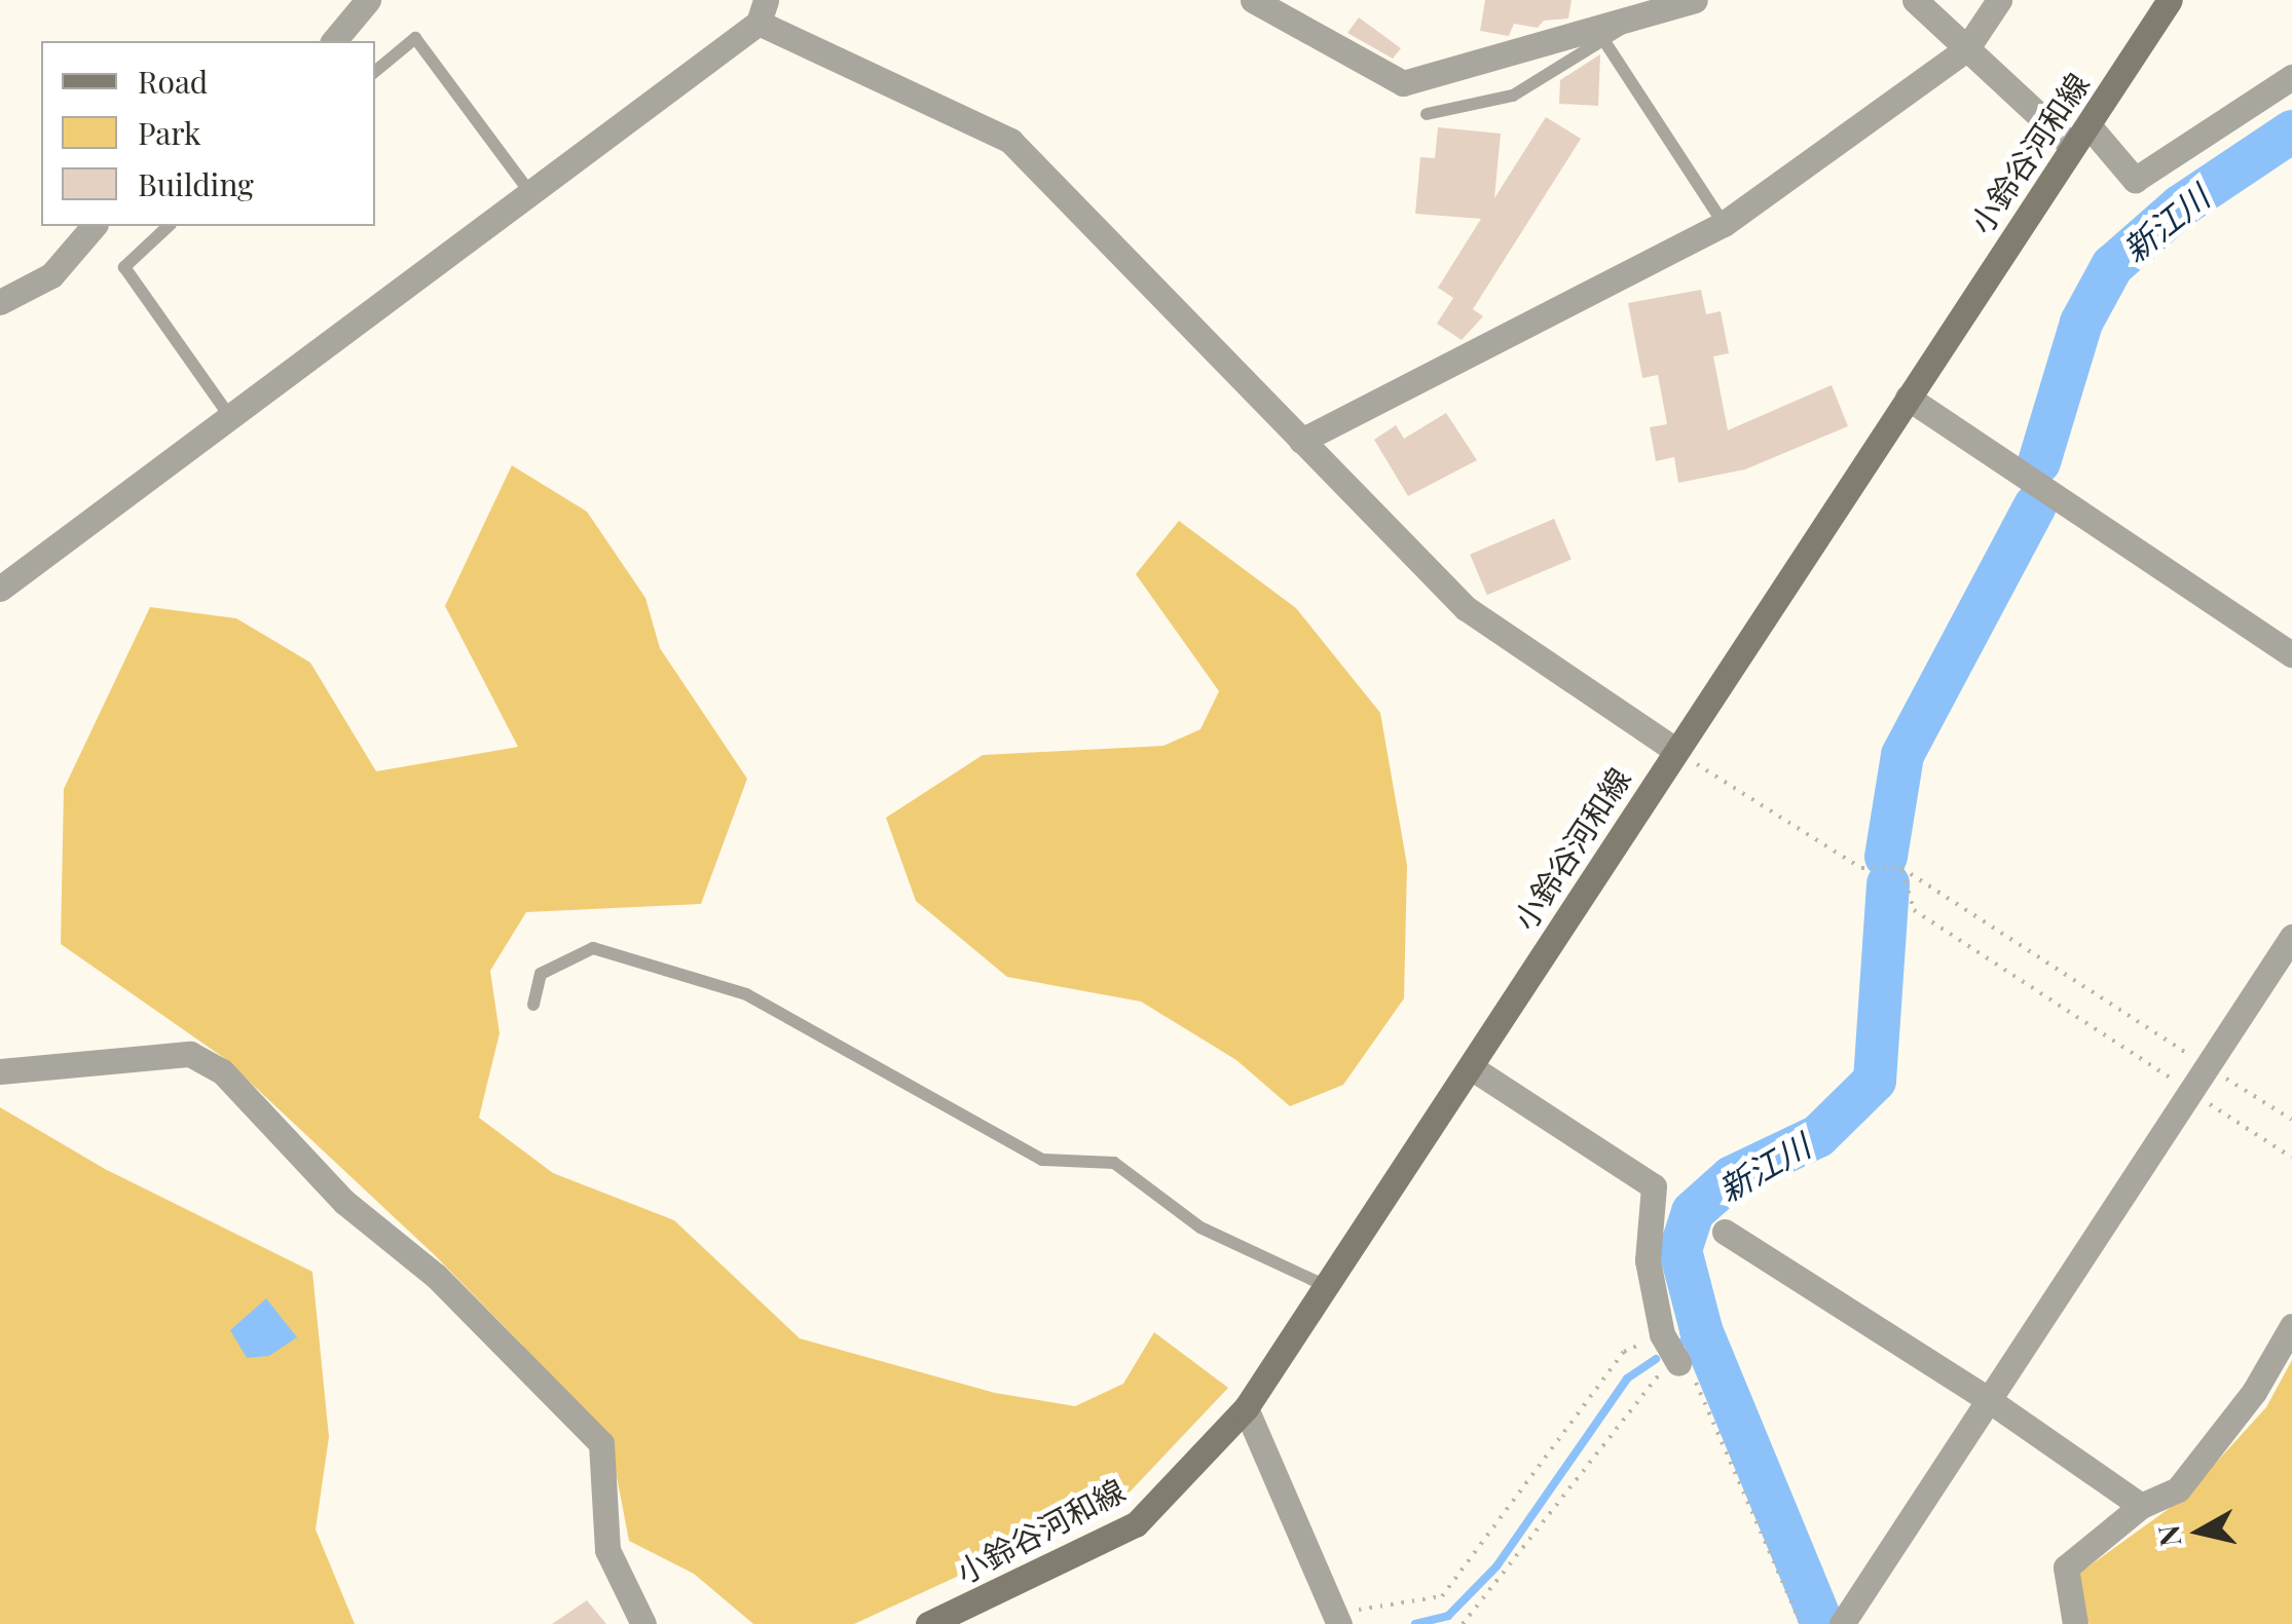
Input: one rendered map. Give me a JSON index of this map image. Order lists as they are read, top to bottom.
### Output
{
  "streets": {
    "main road": ["小鈴谷河和線"]
  },
  "water": ["新江川"],
  "legend": ["Road", "Park", "Building"],
  "north": "left"
}
